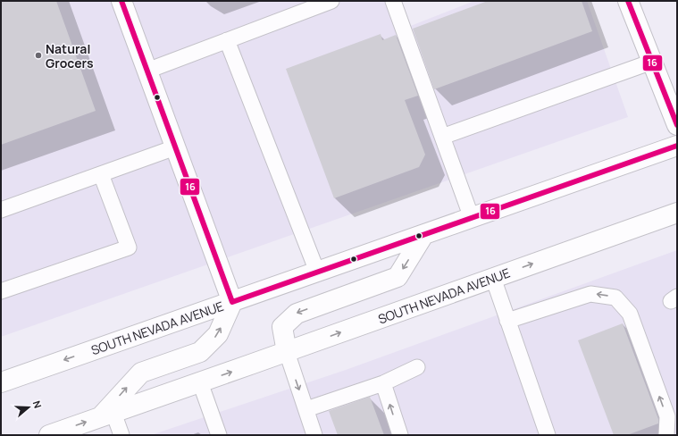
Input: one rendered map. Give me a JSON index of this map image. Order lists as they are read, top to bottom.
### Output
{
  "streets": {
    "main road": ["SOUTH NEVADA AVENUE"]
  },
  "places": ["Natural Grocers"],
  "lines": ["transit line 16"],
  "north": "right"
}
